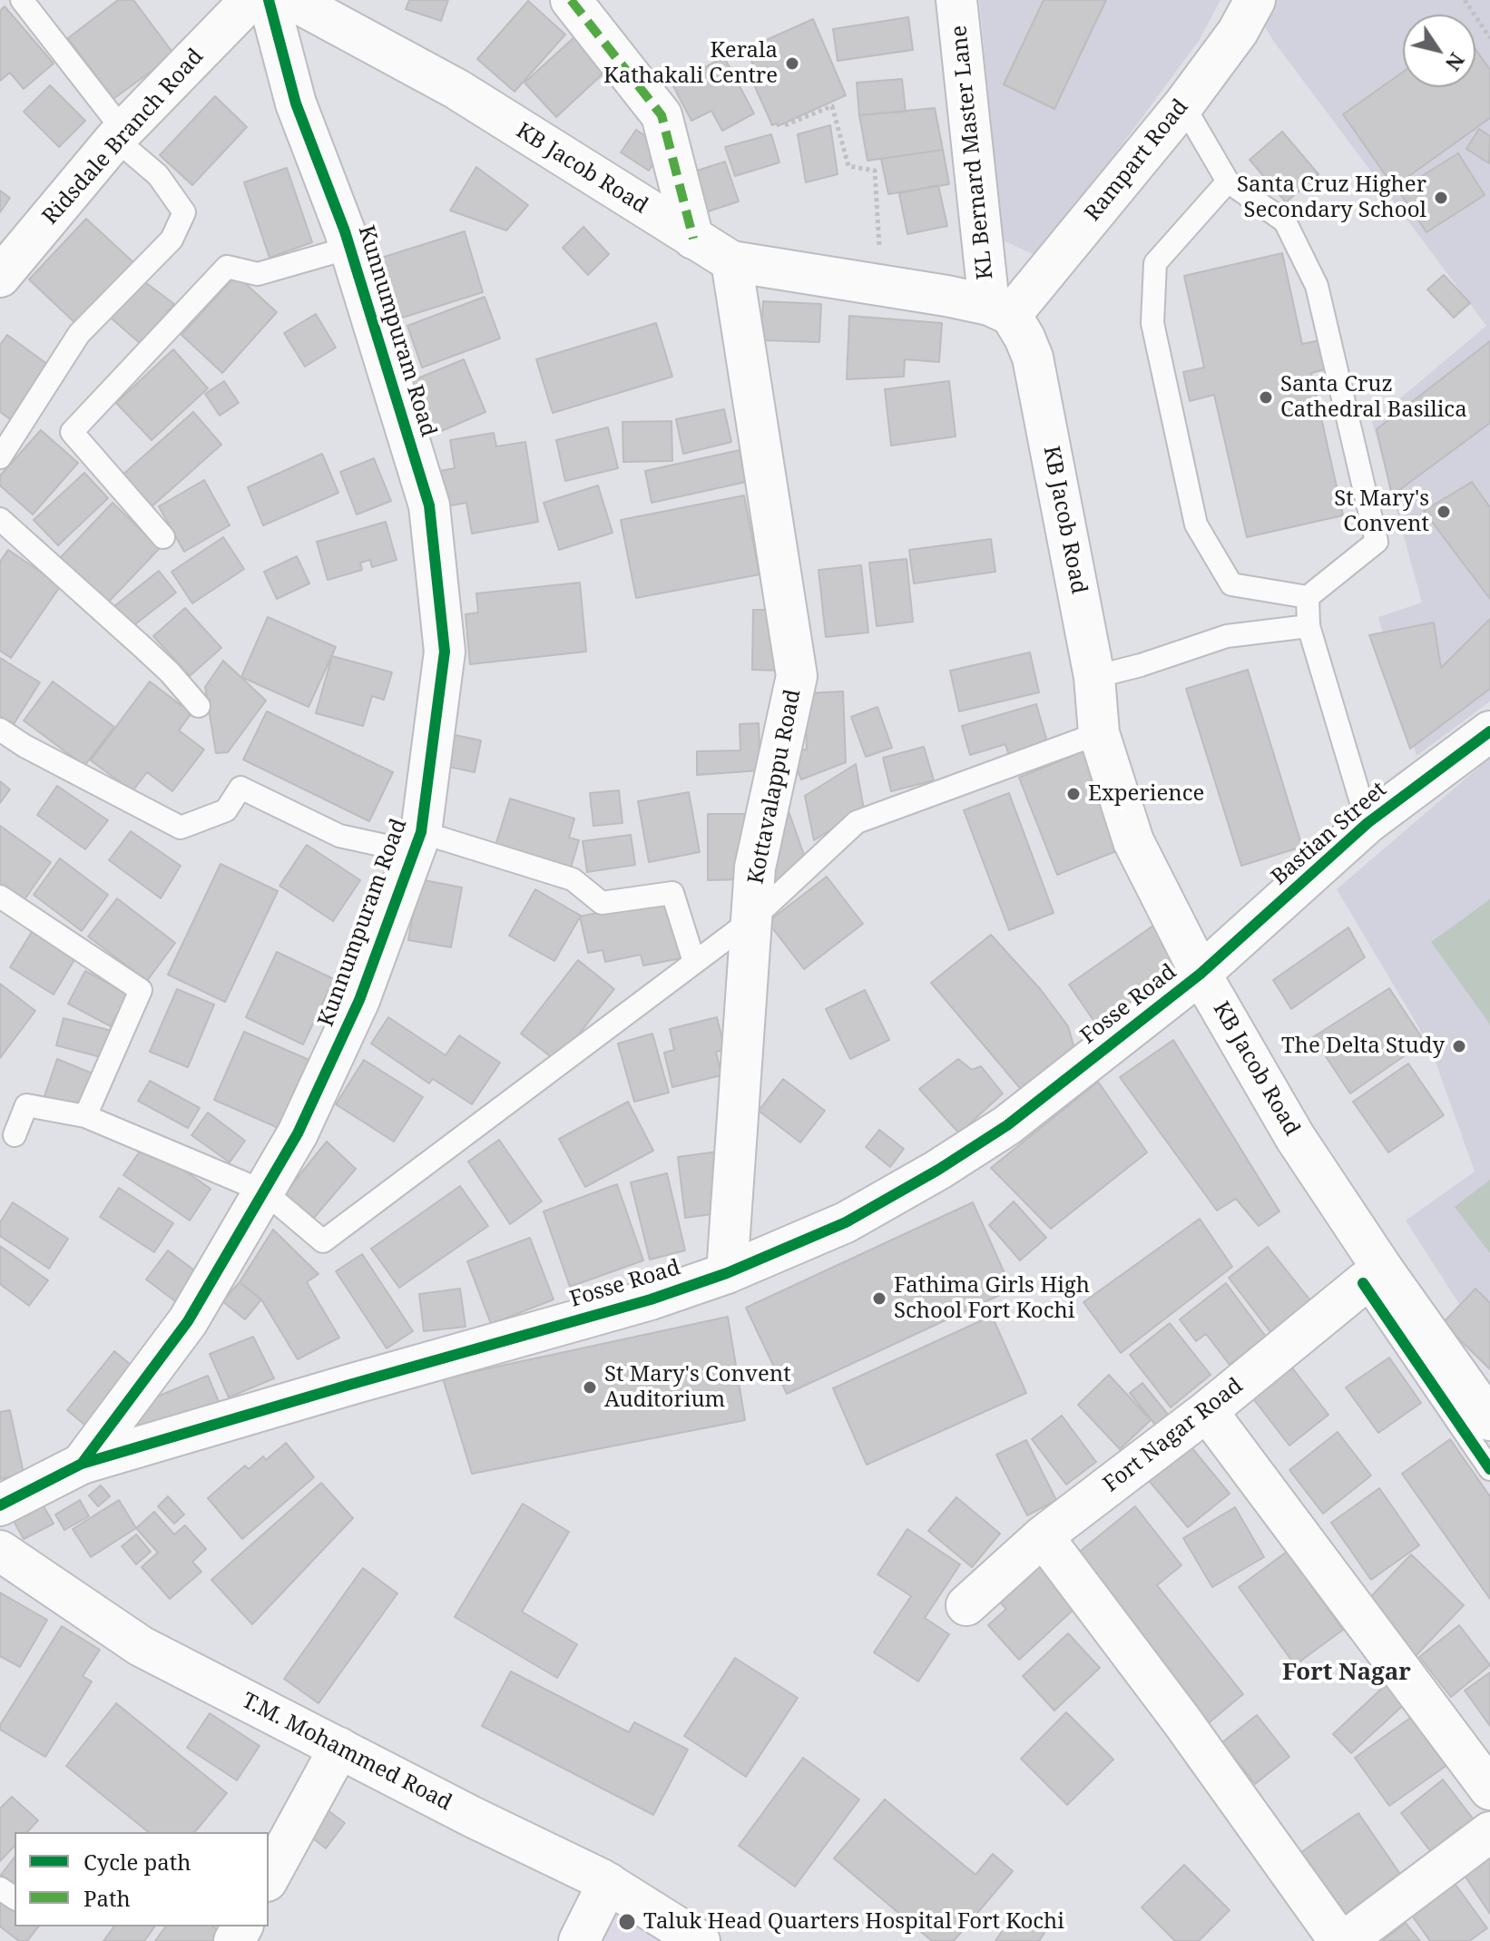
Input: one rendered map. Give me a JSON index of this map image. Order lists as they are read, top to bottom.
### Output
{
  "streets": {
    "street": [
      "Ridsdale Branch Road",
      "KL Bernard Master Lane",
      "Rampart Road",
      "KB Jacob Road",
      "Kunnumpuram Road",
      "Kottavalappu Road",
      "Bastian Street",
      "Fosse Road",
      "Fort Nagar Road",
      "T.M. Mohammed Road"
    ]
  },
  "crossings": [
    ["KL Bernard Master Lane", "Rampart Road"],
    ["KL Bernard Master Lane", "KB Jacob Road"],
    ["Rampart Road", "KB Jacob Road"],
    ["KB Jacob Road", "Kottavalappu Road"],
    ["KB Jacob Road", "Bastian Street"],
    ["KB Jacob Road", "Fosse Road"],
    ["KB Jacob Road", "Fort Nagar Road"],
    ["Kunnumpuram Road", "Fosse Road"],
    ["Kottavalappu Road", "Fosse Road"],
    ["Bastian Street", "Fosse Road"]
  ],
  "districts": ["Fort Nagar"],
  "places": [
    "Kerala Kathakali Centre",
    "Santa Cruz Higher Secondary School",
    "Santa Cruz Cathedral Basilica",
    "St Mary's Convent",
    "Experience",
    "The Delta Study",
    "Fathima Girls High School Fort Kochi",
    "St Mary's Convent Auditorium",
    "Taluk Head Quarters Hospital Fort Kochi"
  ],
  "legend": ["Cycle path", "Path"],
  "north": "bottom right"
}
